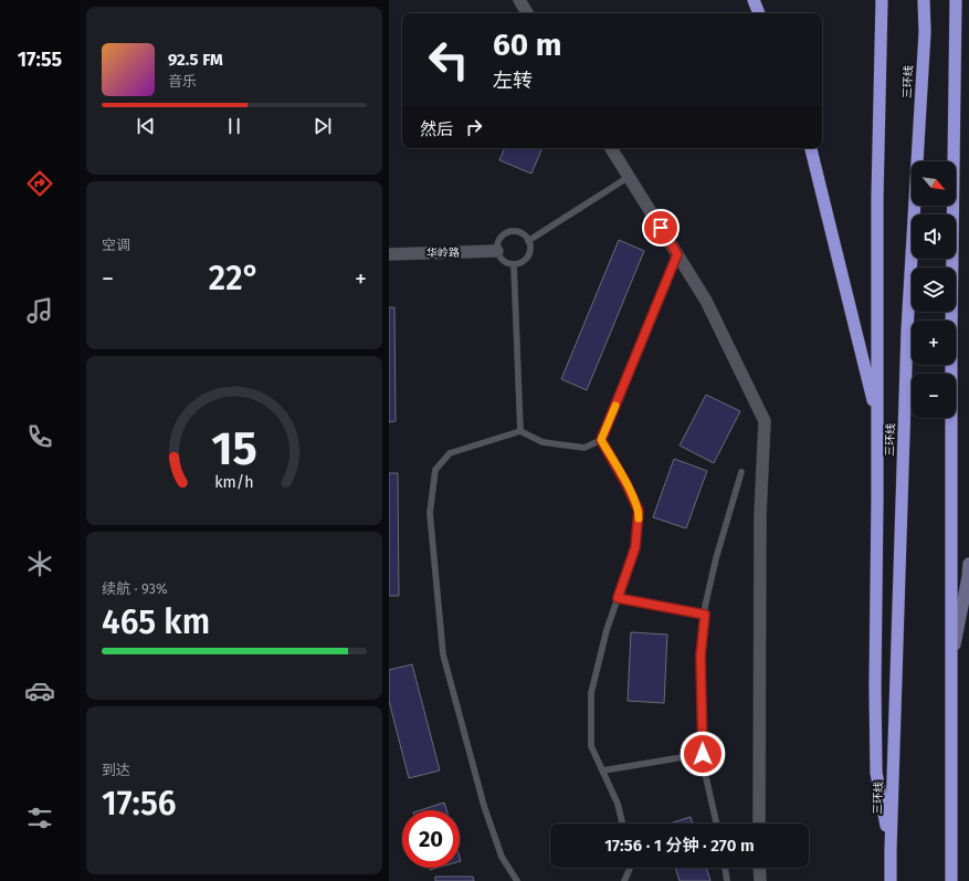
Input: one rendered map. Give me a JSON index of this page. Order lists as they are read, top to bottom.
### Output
{
  "streets": {
    "highway": ["三环线"],
    "street": ["华岭路"]
  },
  "north": "bottom right",
  "page": {
    "tabs": "17:55",
    "turn": ["60 m", "左转"],
    "song": ["92.5 FM", "音乐"],
    "then": "然后",
    "map_buttons": ["+", "−"],
    "tile": [
      "空调",
      ["续航 · 93%", "465 km"],
      ["到达", "17:56"]
    ],
    "heat": ["−", "22°", "+"],
    "limit": "20",
    "trip": "17:56 · 1 分钟 · 270 m",
    "gauge": ["15", "km/h"]
  }
}
